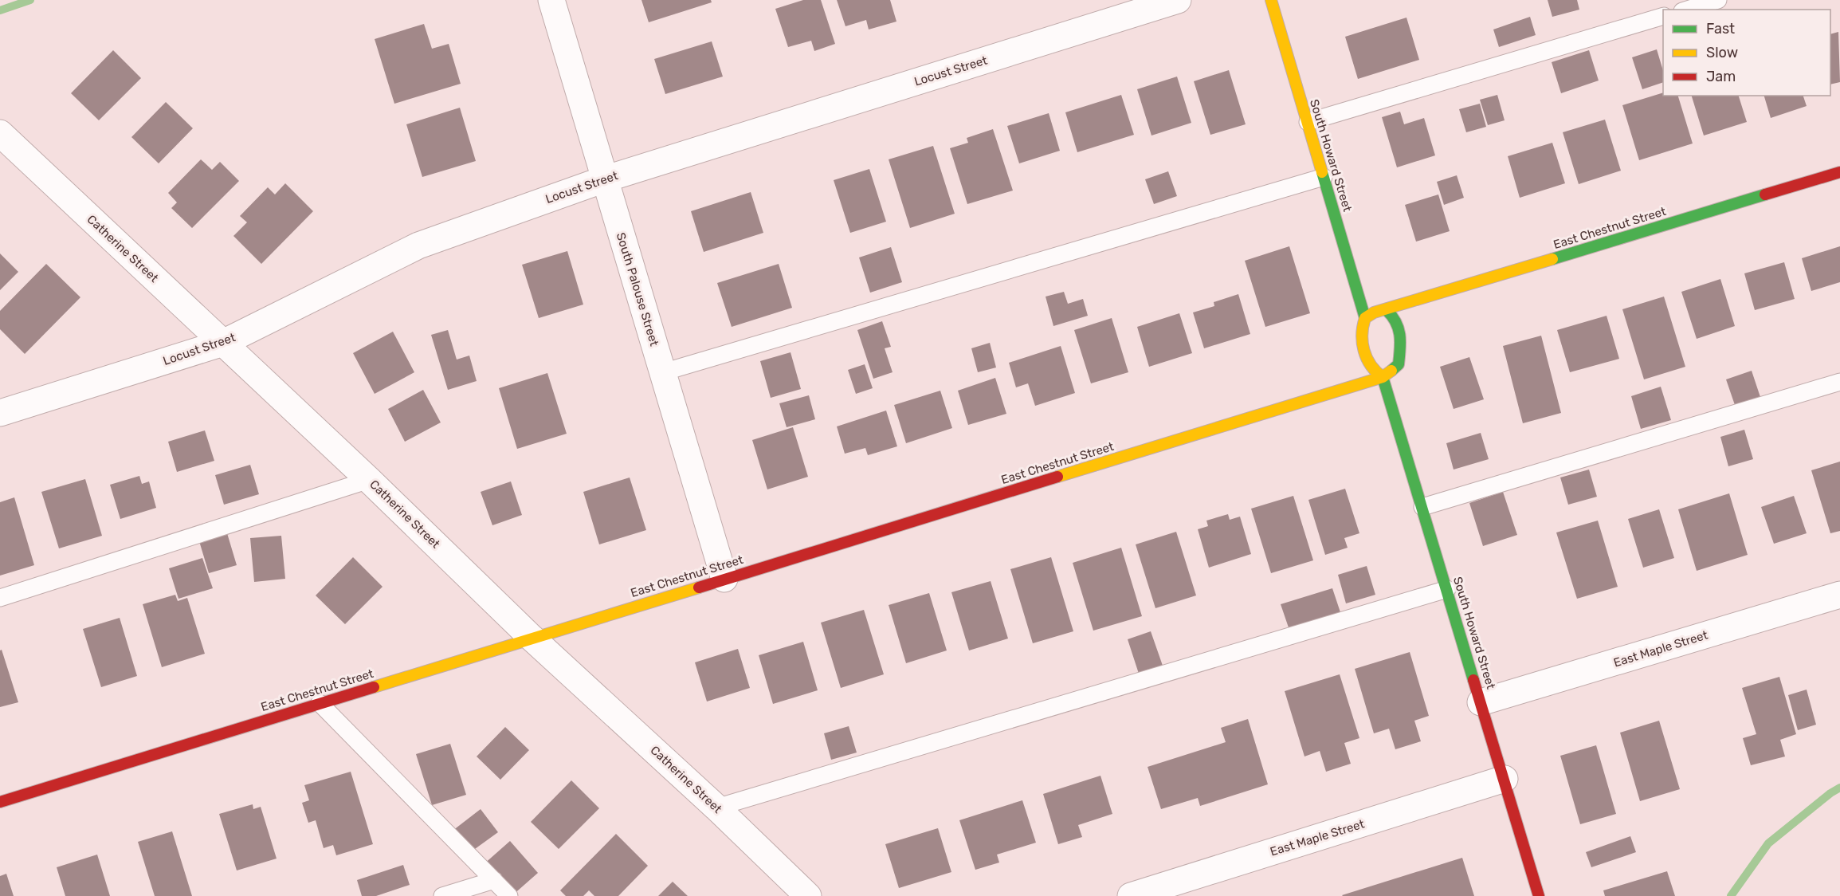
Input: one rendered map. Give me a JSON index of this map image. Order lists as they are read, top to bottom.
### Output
{
  "streets": {
    "main road": ["South Howard Street", "East Chestnut Street"],
    "street": [
      "Locust Street",
      "Catherine Street",
      "South Palouse Street",
      "East Maple Street"
    ]
  },
  "crossings": [
    ["Locust Street", "Catherine Street"],
    ["Locust Street", "South Palouse Street"],
    ["South Howard Street", "East Chestnut Street"],
    ["South Howard Street", "East Maple Street"],
    ["East Chestnut Street", "Catherine Street"],
    ["East Chestnut Street", "South Palouse Street"]
  ],
  "legend": ["Fast", "Slow", "Jam"]
}
